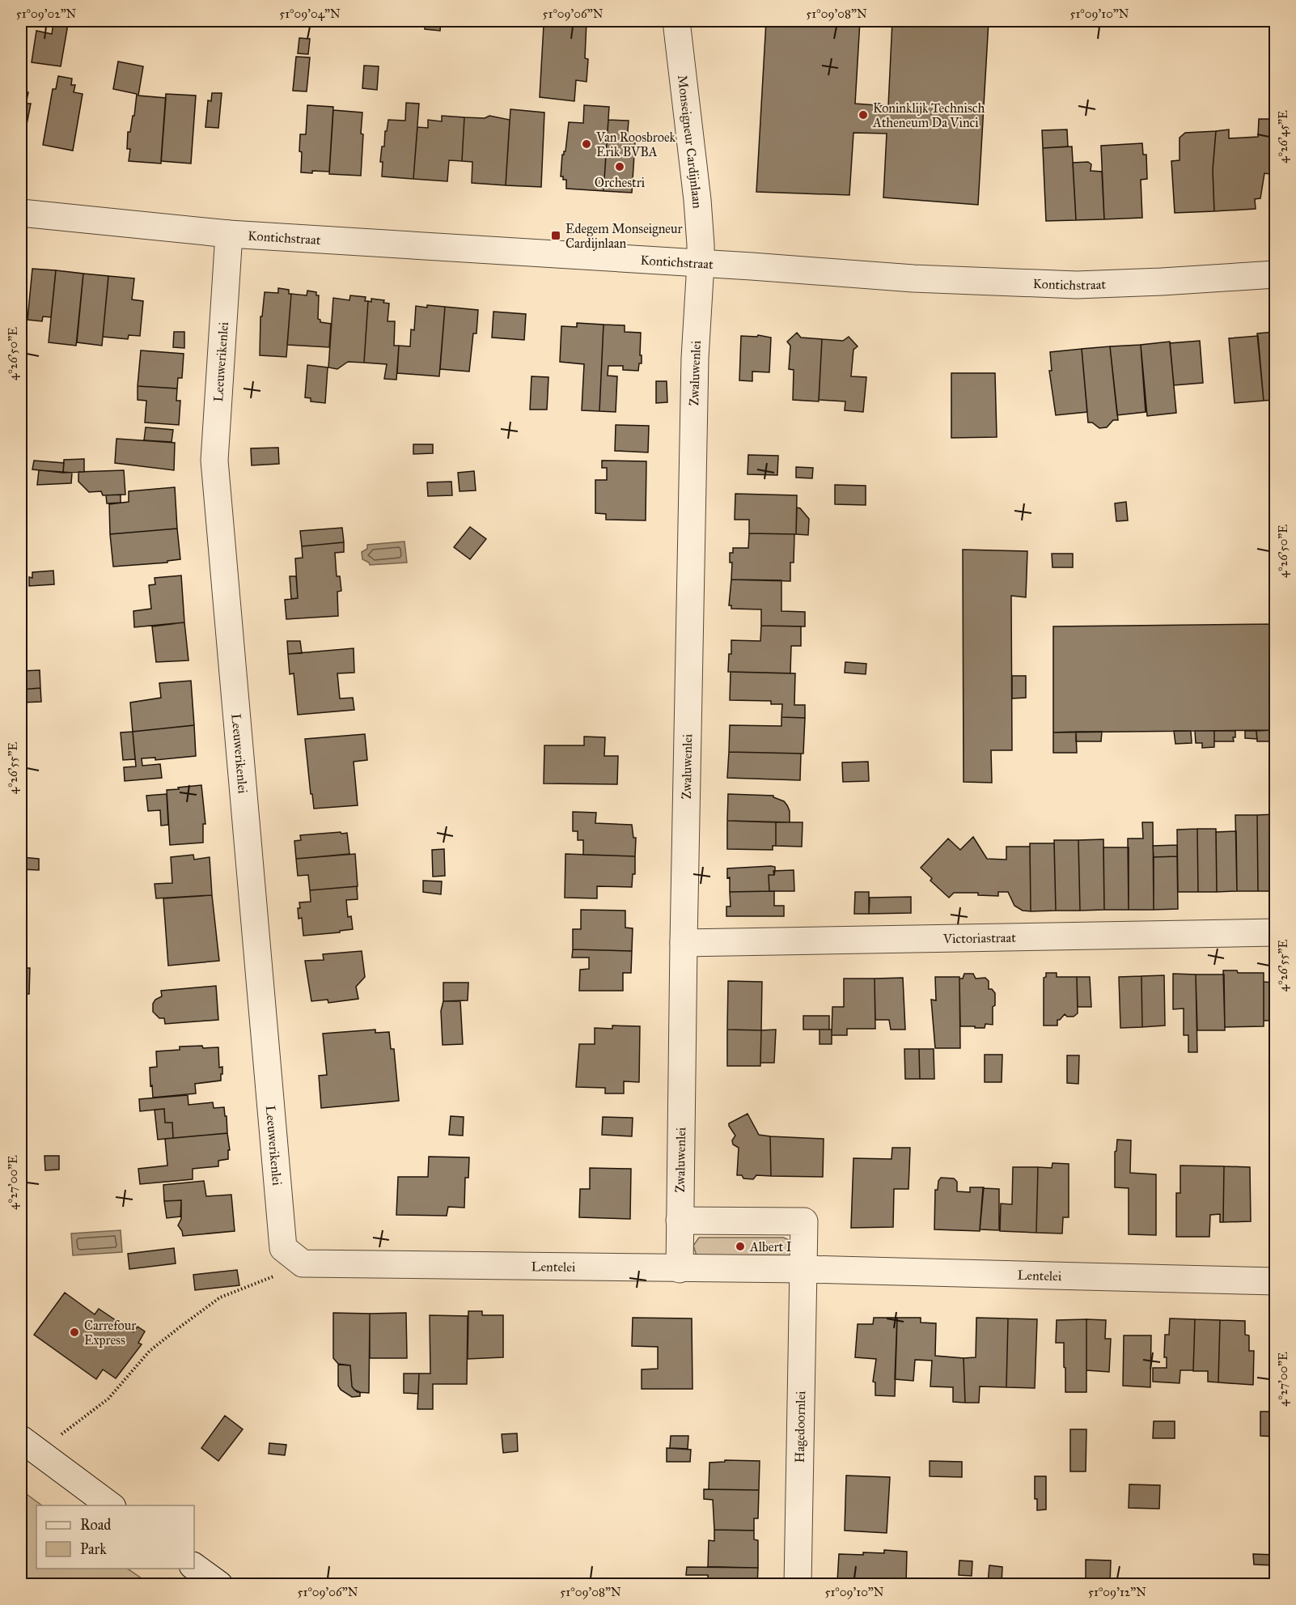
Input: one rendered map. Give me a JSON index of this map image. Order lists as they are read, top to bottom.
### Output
{
  "streets": {
    "street": [
      "Monseigneur Cardijnlaan",
      "Kontichstraat",
      "Leeuwerikenlei",
      "Zwaluwenlei",
      "Victoriastraat",
      "Lentelei",
      "Hagedoornlei"
    ]
  },
  "crossings": [
    ["Monseigneur Cardijnlaan", "Kontichstraat"],
    ["Monseigneur Cardijnlaan", "Zwaluwenlei"],
    ["Kontichstraat", "Leeuwerikenlei"],
    ["Kontichstraat", "Zwaluwenlei"],
    ["Leeuwerikenlei", "Lentelei"],
    ["Zwaluwenlei", "Victoriastraat"],
    ["Zwaluwenlei", "Lentelei"],
    ["Lentelei", "Hagedoornlei"]
  ],
  "places": {
    "other": [
      "Koninklijk Technisch Atheneum Da Vinci",
      "Van Roosbroek Erik BVBA",
      "Orchestri",
      "Albert I",
      "Carrefour Express"
    ],
    "transit": ["Edegem Monseigneur Cardijnlaan"]
  },
  "legend": ["Road", "Park"],
  "coordinates": [
    "51°09'02\"N",
    "51°09'04\"N",
    "51°09'06\"N",
    "51°09'08\"N",
    "51°09'10\"N",
    "4°26'45\"E",
    "4°26'50\"E",
    "4°26'55\"E",
    "4°27'00\"E",
    "51°09'12\"N"
  ]
}
